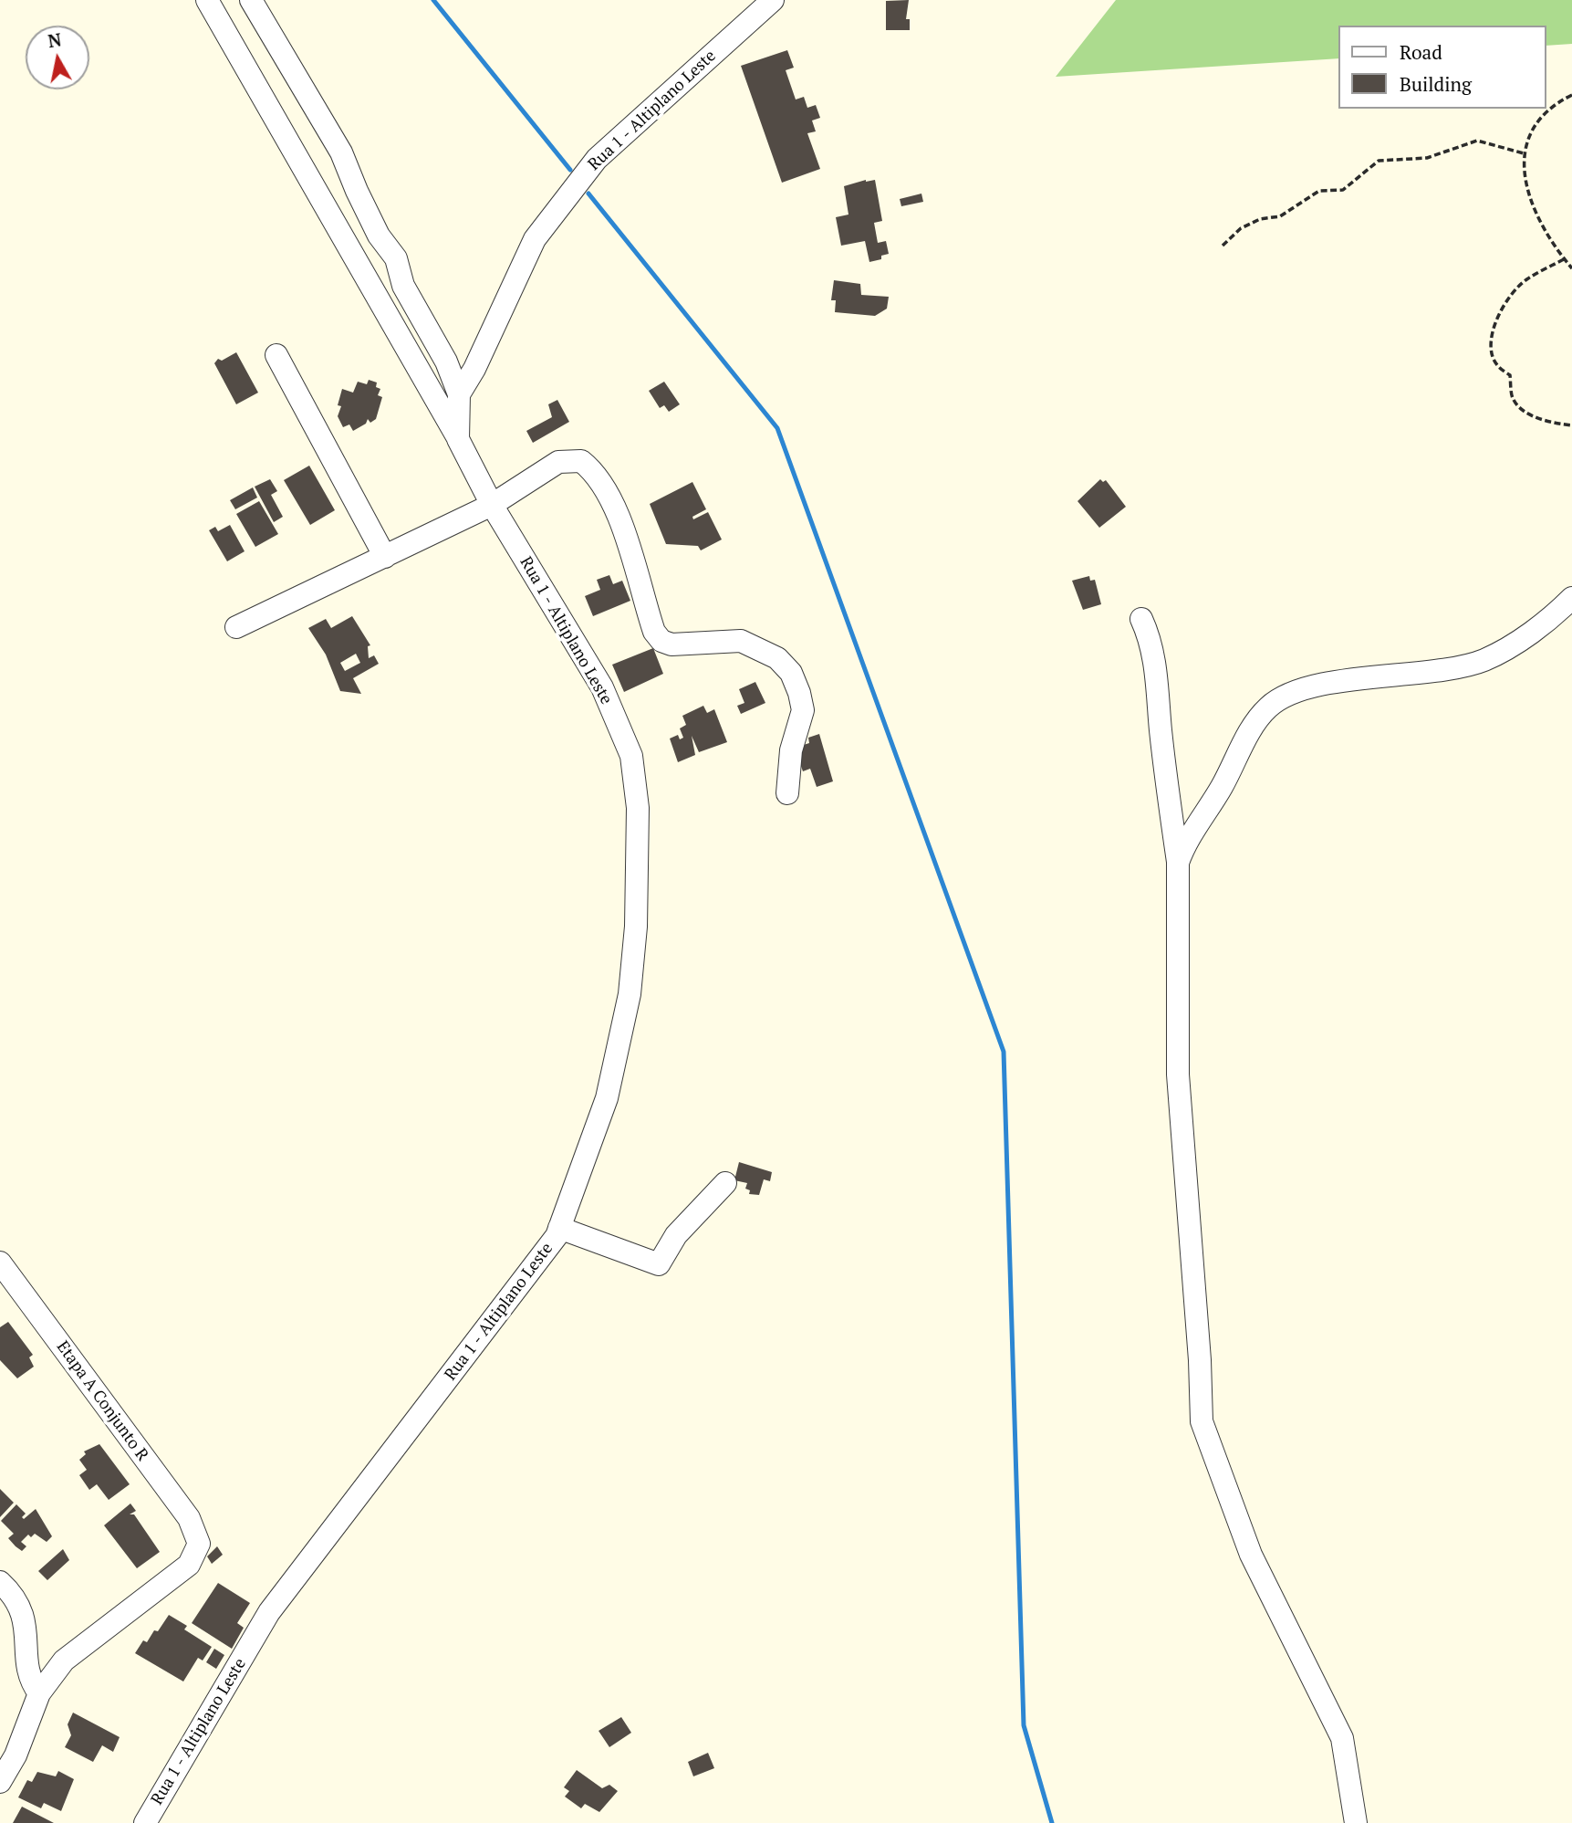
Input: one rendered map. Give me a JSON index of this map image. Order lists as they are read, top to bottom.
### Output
{
  "streets": {
    "street": ["Rua 1 - Altiplano Leste", "Etapa A Conjunto R"]
  },
  "legend": ["Road", "Building"],
  "north": "top"
}
